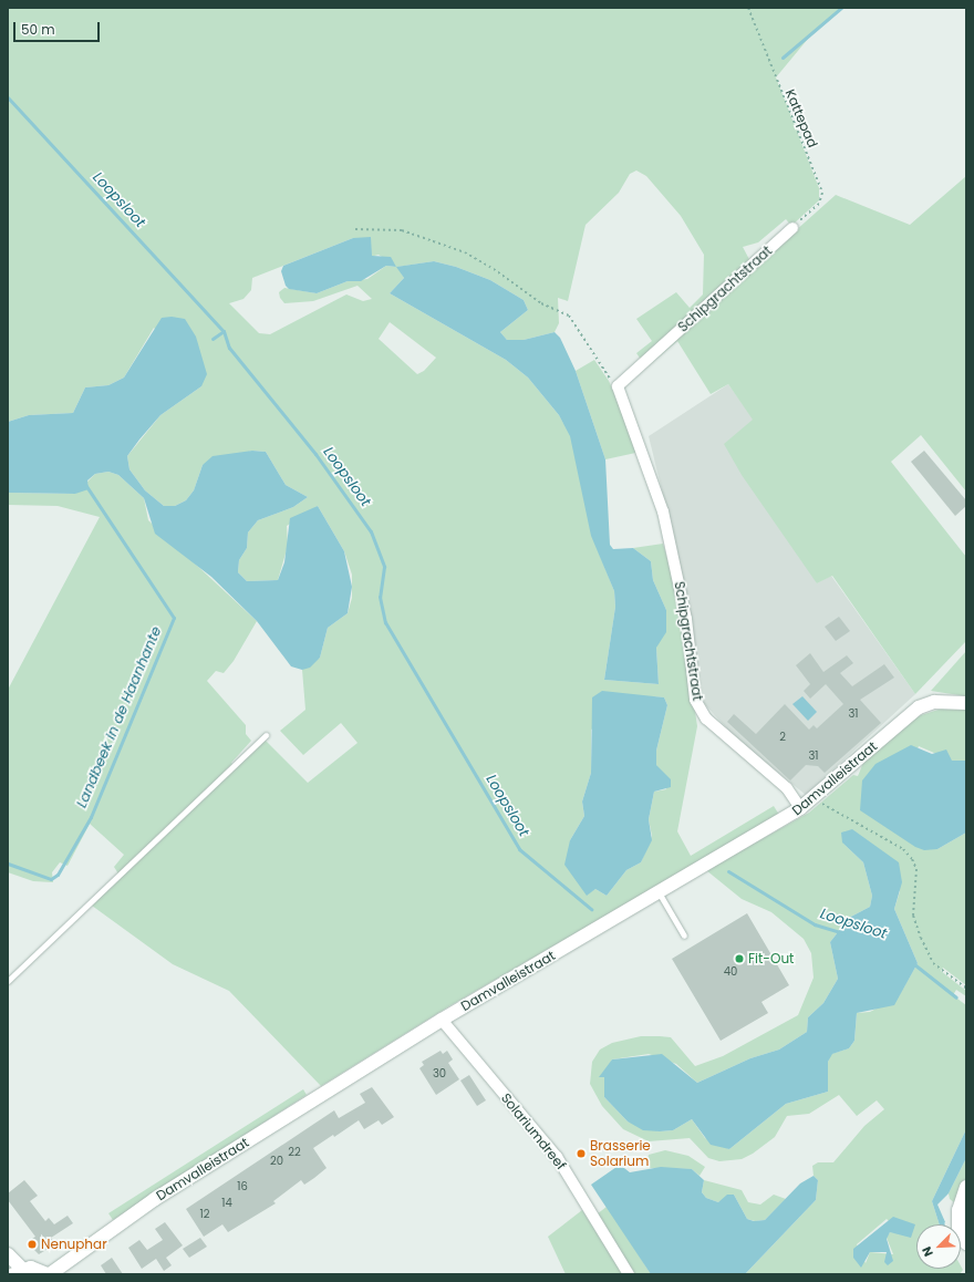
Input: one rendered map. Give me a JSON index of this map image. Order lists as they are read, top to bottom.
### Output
{
  "streets": {
    "street": ["Schipgrachtstraat", "Damvalleistraat", "Solariumdreef"],
    "path": ["Kattepad"]
  },
  "crossings": [
    ["Kattepad", "Schipgrachtstraat"],
    ["Schipgrachtstraat", "Damvalleistraat"],
    ["Damvalleistraat", "Solariumdreef"]
  ],
  "water": ["Loopsloot", "Landbeek in de Haanhante"],
  "places": ["Fit-Out", "Brasserie Solarium", "Nenuphar"],
  "house_numbers": [
    "31",
    "2",
    "31",
    "40",
    "30",
    "22",
    "20",
    "16",
    "14",
    "12"
  ],
  "scale_bar": "50 m",
  "north": "bottom left"
}
